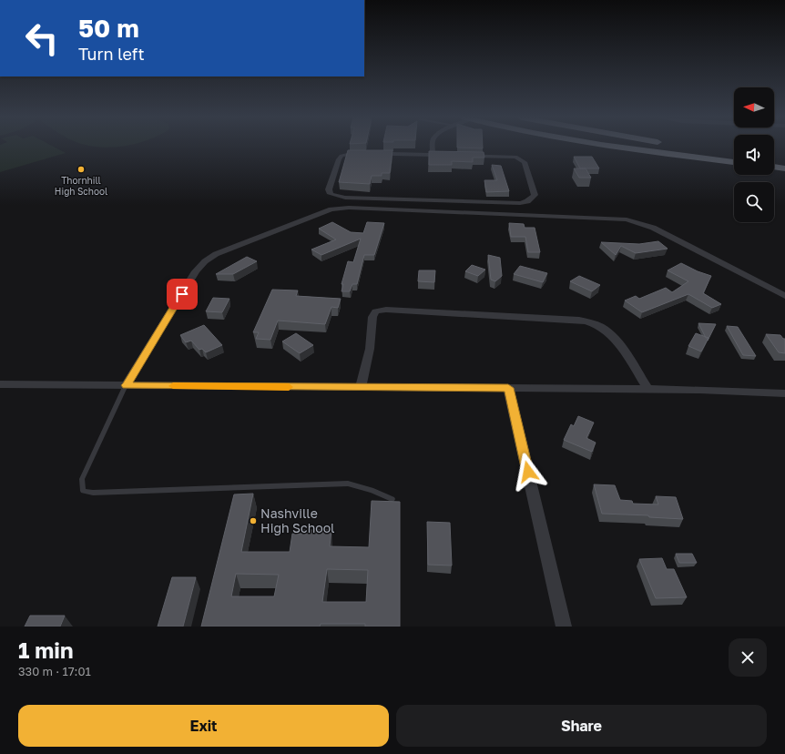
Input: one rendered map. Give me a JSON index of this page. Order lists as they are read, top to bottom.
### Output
{
  "places": ["Thornhill High School", "Nashville High School"],
  "north": "left",
  "page": {
    "turn": ["50 m", "Turn left"],
    "heading": ["1 min", "330 m · 17:01"],
    "buttons": ["Exit", "Share"]
  }
}
